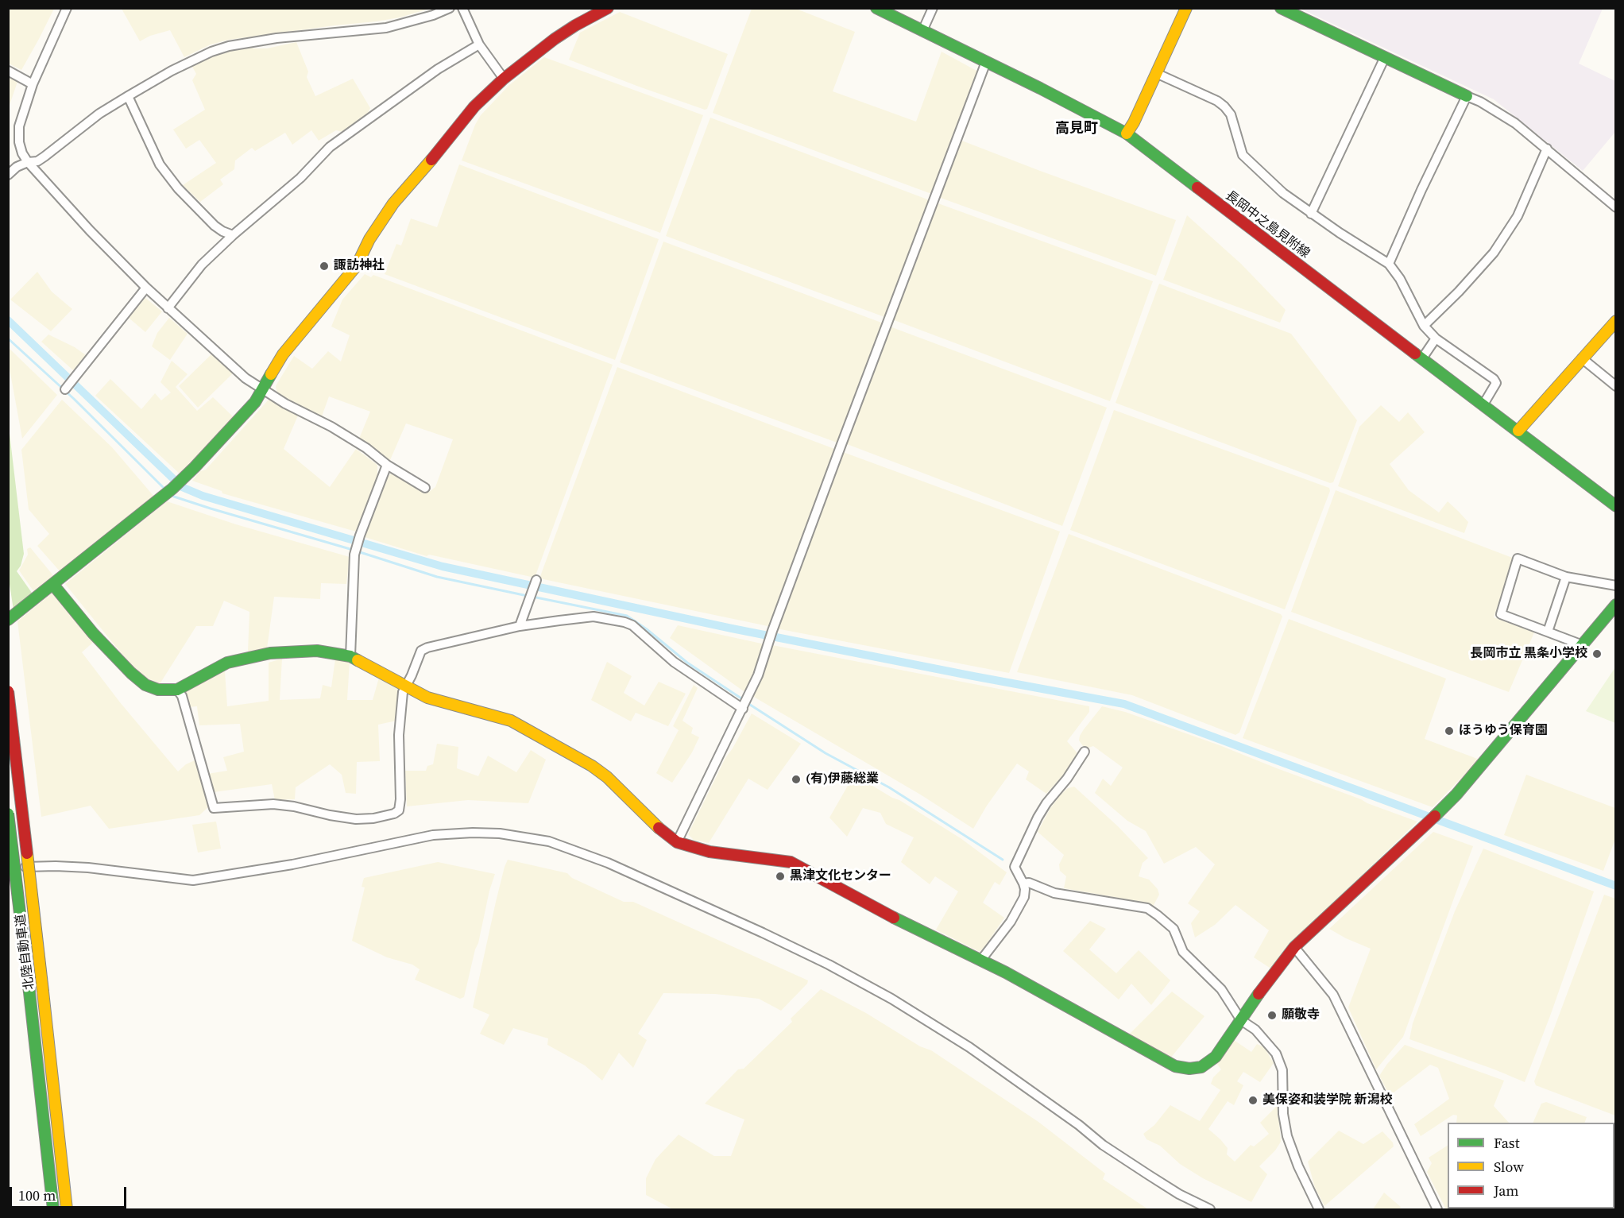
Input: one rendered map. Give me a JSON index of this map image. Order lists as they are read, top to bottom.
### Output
{
  "streets": {
    "main road": ["長岡中之島見附線", "北陸自動車道"]
  },
  "districts": ["高見町"],
  "places": [
    "諏訪神社",
    "長岡市立 黒条小学校",
    "ほうゆう保育園",
    "(有)伊藤総業",
    "黒津文化センター",
    "願敬寺",
    "美保姿和装学院 新潟校"
  ],
  "legend": ["Fast", "Slow", "Jam"],
  "scale_bar": "100 m"
}
